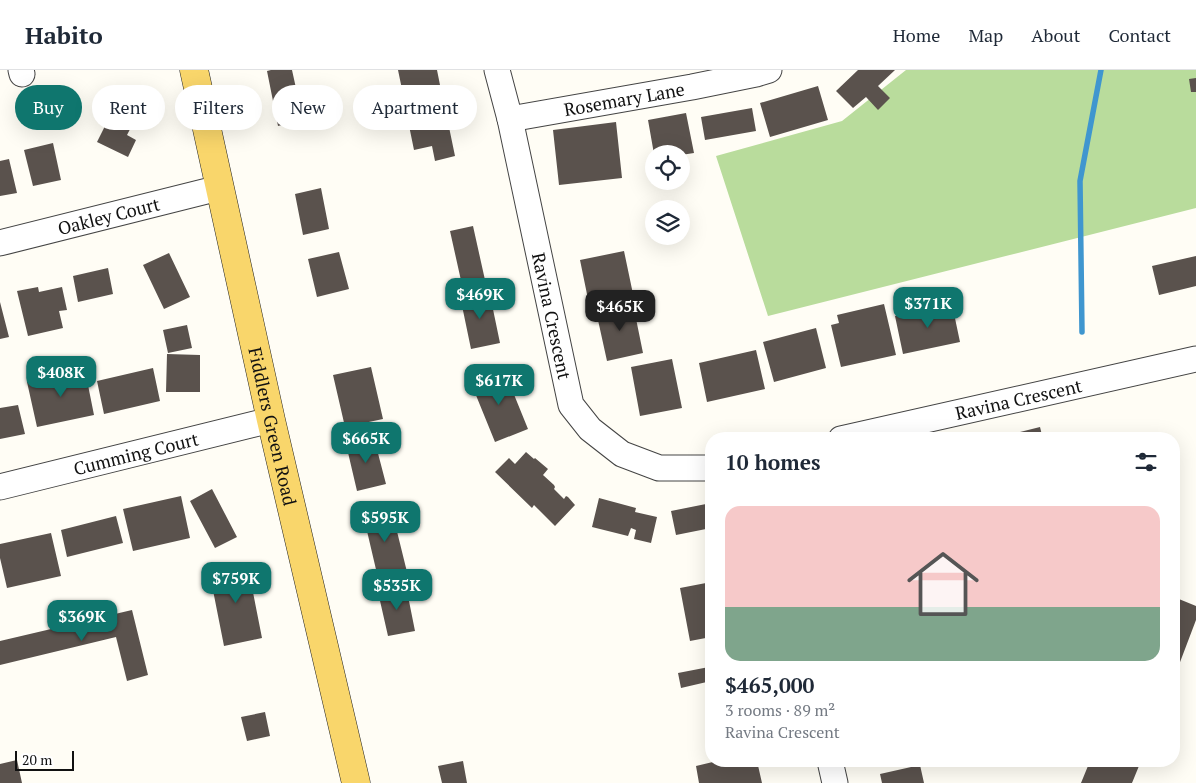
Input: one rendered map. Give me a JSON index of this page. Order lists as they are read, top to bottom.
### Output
{
  "streets": {
    "main road": ["Fiddlers Green Road"],
    "street": [
      "Rosemary Lane",
      "Oakley Court",
      "Ravina Crescent",
      "Cumming Court"
    ]
  },
  "crossings": [
    ["Rosemary Lane", "Ravina Crescent"],
    ["Oakley Court", "Fiddlers Green Road"],
    ["Fiddlers Green Road", "Cumming Court"]
  ],
  "scale_bar": "20 m",
  "page": {
    "header": "Habito",
    "nav": [
      "Home",
      "Map",
      "About",
      "Contact"
    ],
    "chip": [
      "Buy",
      "Rent",
      "Filters",
      "New",
      "Apartment"
    ],
    "price": [
      "$469K",
      "$371K",
      "$465K",
      "$408K",
      "$617K",
      "$665K",
      "$595K",
      "$759K",
      "$535K",
      "$369K"
    ],
    "heading": "10 homes",
    "list": [
      {
        "name": "$465,000",
        "note": "3 rooms · 89 m² · Ravina Crescent"
      }
    ],
    "scale": "20 m"
  }
}
